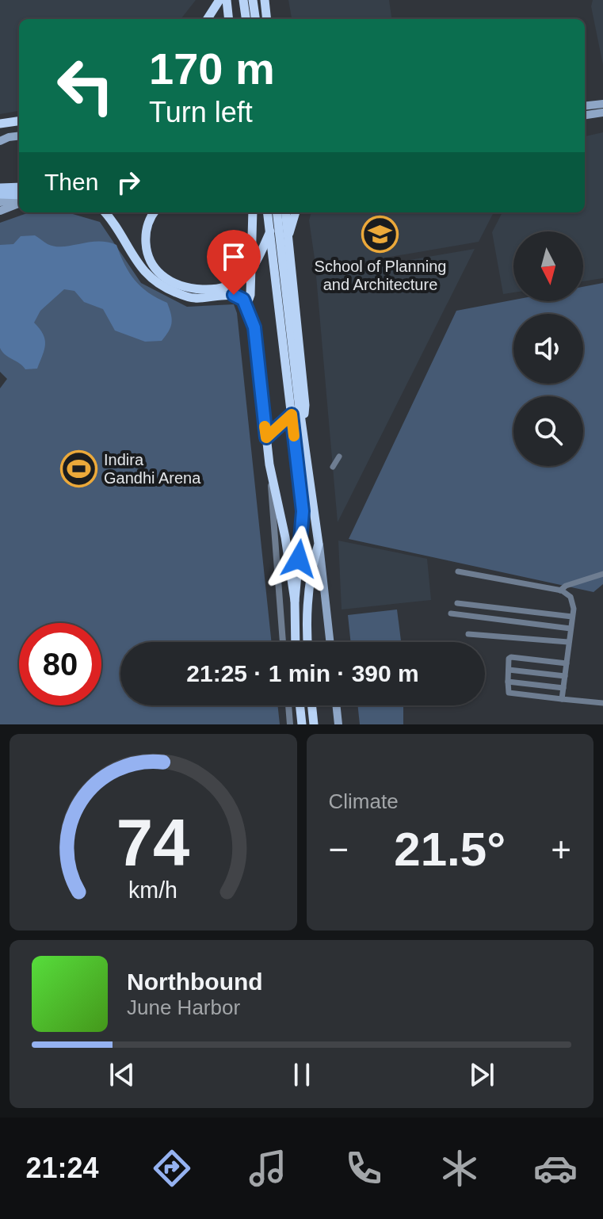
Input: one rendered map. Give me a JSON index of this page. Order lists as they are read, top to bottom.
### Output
{
  "places": {
    "school or university": ["School of Planning and Architecture"],
    "sports": ["Indira Gandhi Arena"]
  },
  "north": "bottom",
  "page": {
    "turn": ["170 m", "Turn left"],
    "then": "Then",
    "limit": "80",
    "trip": "21:25 · 1 min · 390 m",
    "tile": "Climate",
    "heat": ["−", "21.5°", "+"],
    "song": ["Northbound", "June Harbor"],
    "tabs": "21:24",
    "gauge": ["74", "km/h"]
  }
}
